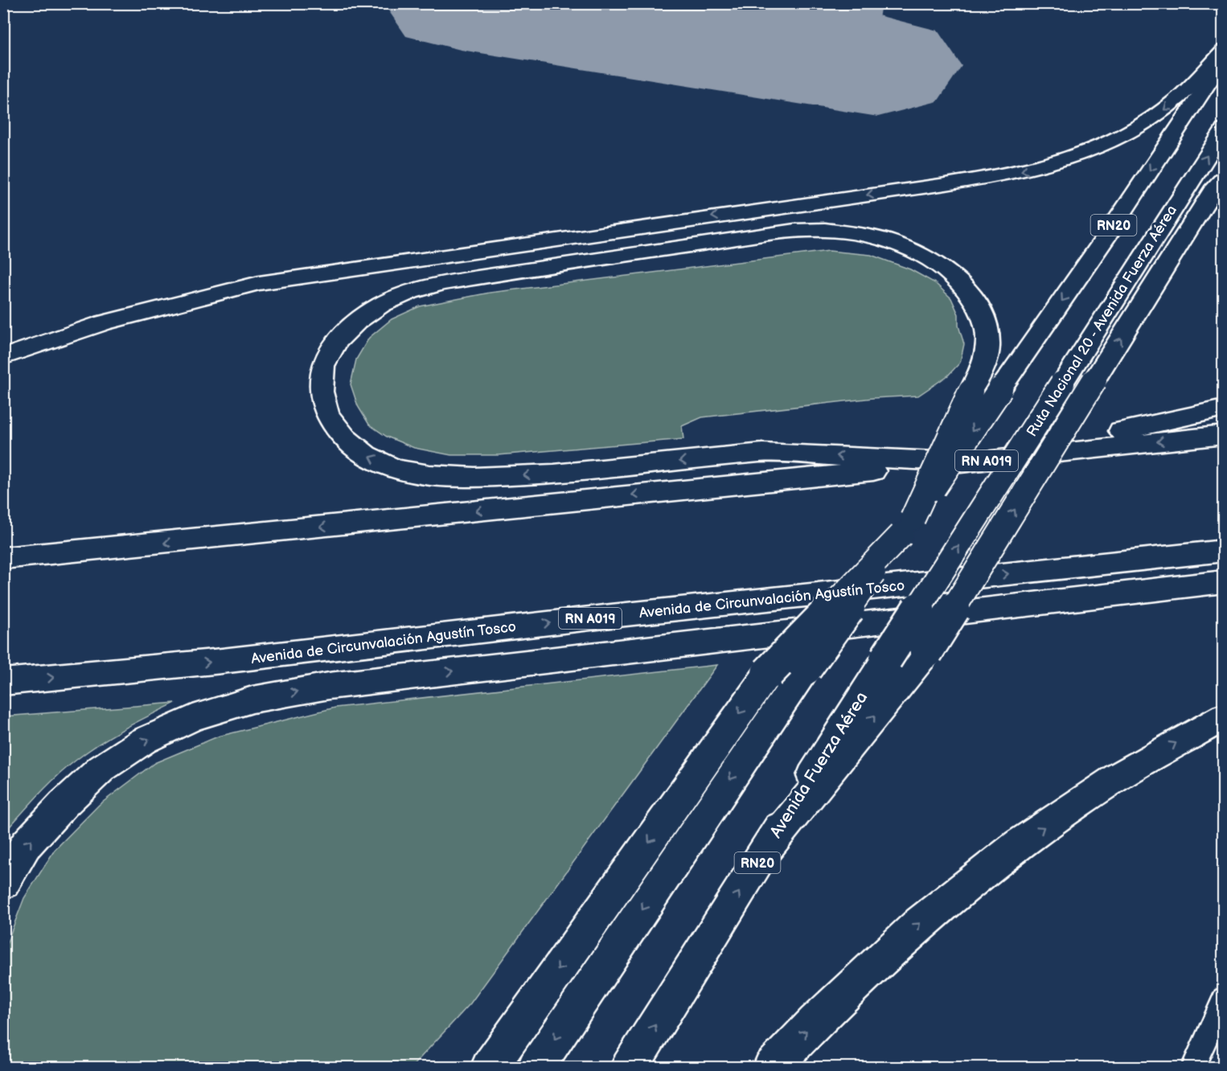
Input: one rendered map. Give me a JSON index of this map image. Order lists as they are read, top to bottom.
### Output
{
  "streets": {
    "main road": [
      "RN20",
      "Ruta Nacional 20 - Avenida Fuerza Aérea",
      "RN A019",
      "Avenida de Circunvalación Agustín Tosco",
      "Avenida Fuerza Aérea"
    ]
  },
  "crossings": [
    ["Ruta Nacional 20 - Avenida Fuerza Aérea", "Avenida Fuerza Aérea"]
  ]
}
